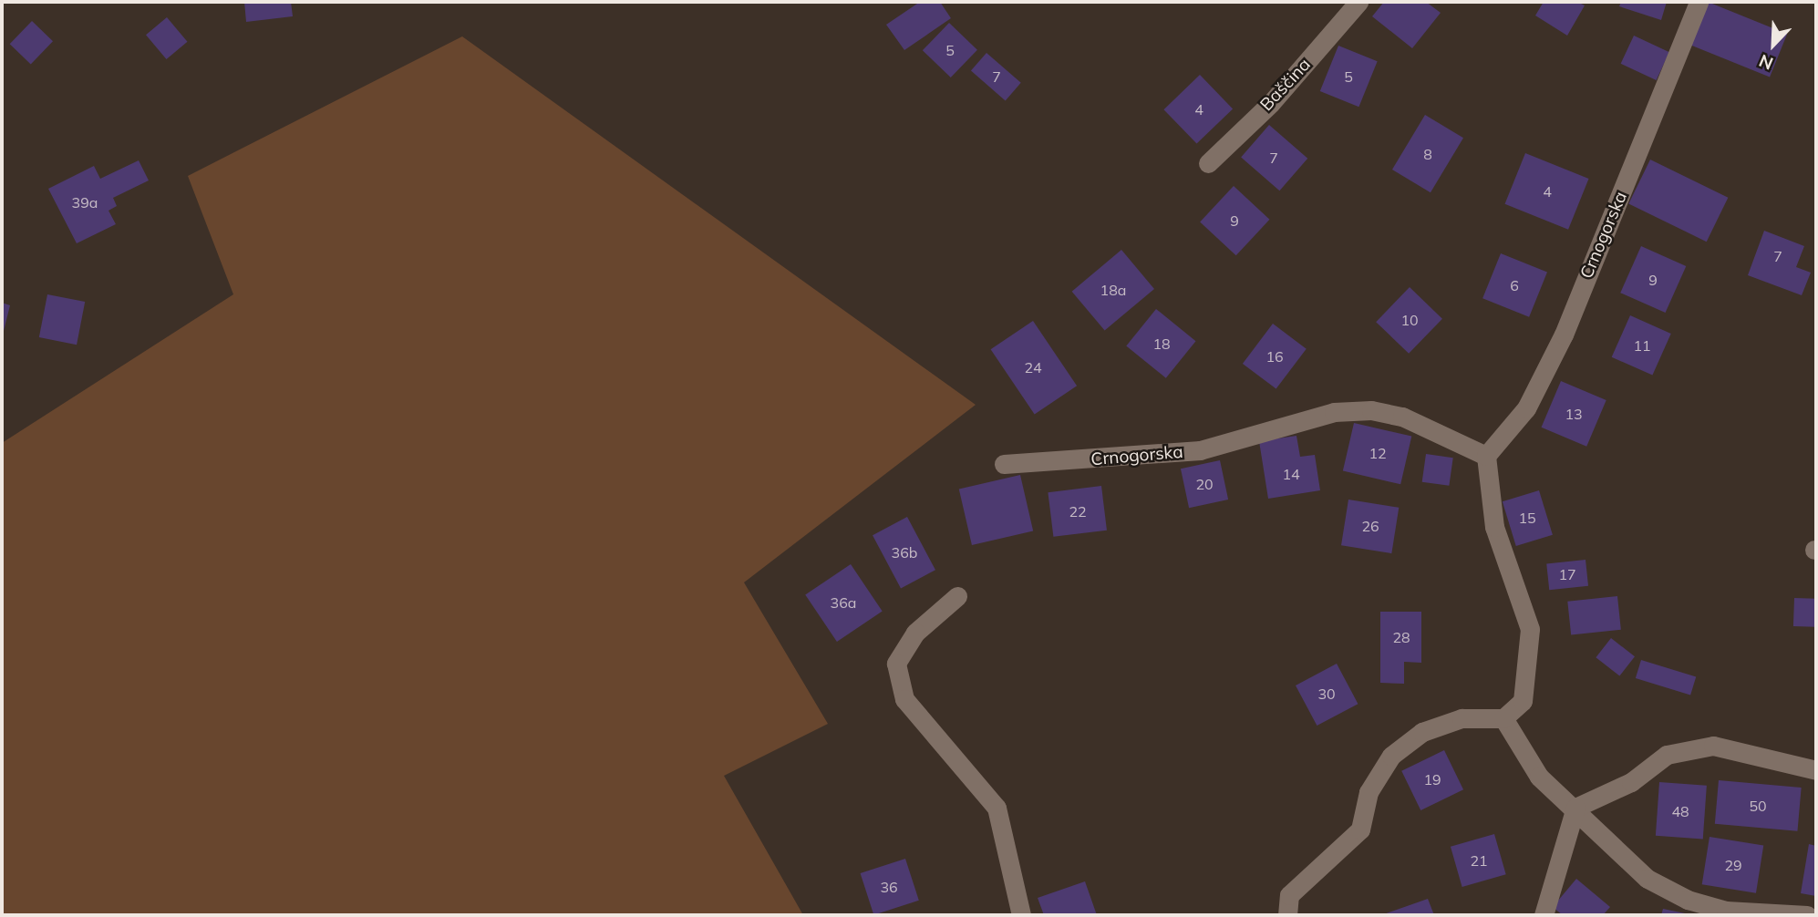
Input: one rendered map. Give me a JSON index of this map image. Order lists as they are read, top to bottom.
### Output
{
  "streets": {
    "street": ["Baščina", "Crnogorska"]
  },
  "house_numbers": [
    "5",
    "7",
    "5",
    "4",
    "8",
    "7",
    "4",
    "39a",
    "9",
    "7",
    "9",
    "6",
    "18a",
    "10",
    "18",
    "11",
    "16",
    "24",
    "13",
    "12",
    "14",
    "20",
    "22",
    "15",
    "26",
    "36b",
    "17",
    "36a",
    "28",
    "30",
    "19",
    "50",
    "48",
    "21",
    "29",
    "36"
  ],
  "north": "bottom left"
}
